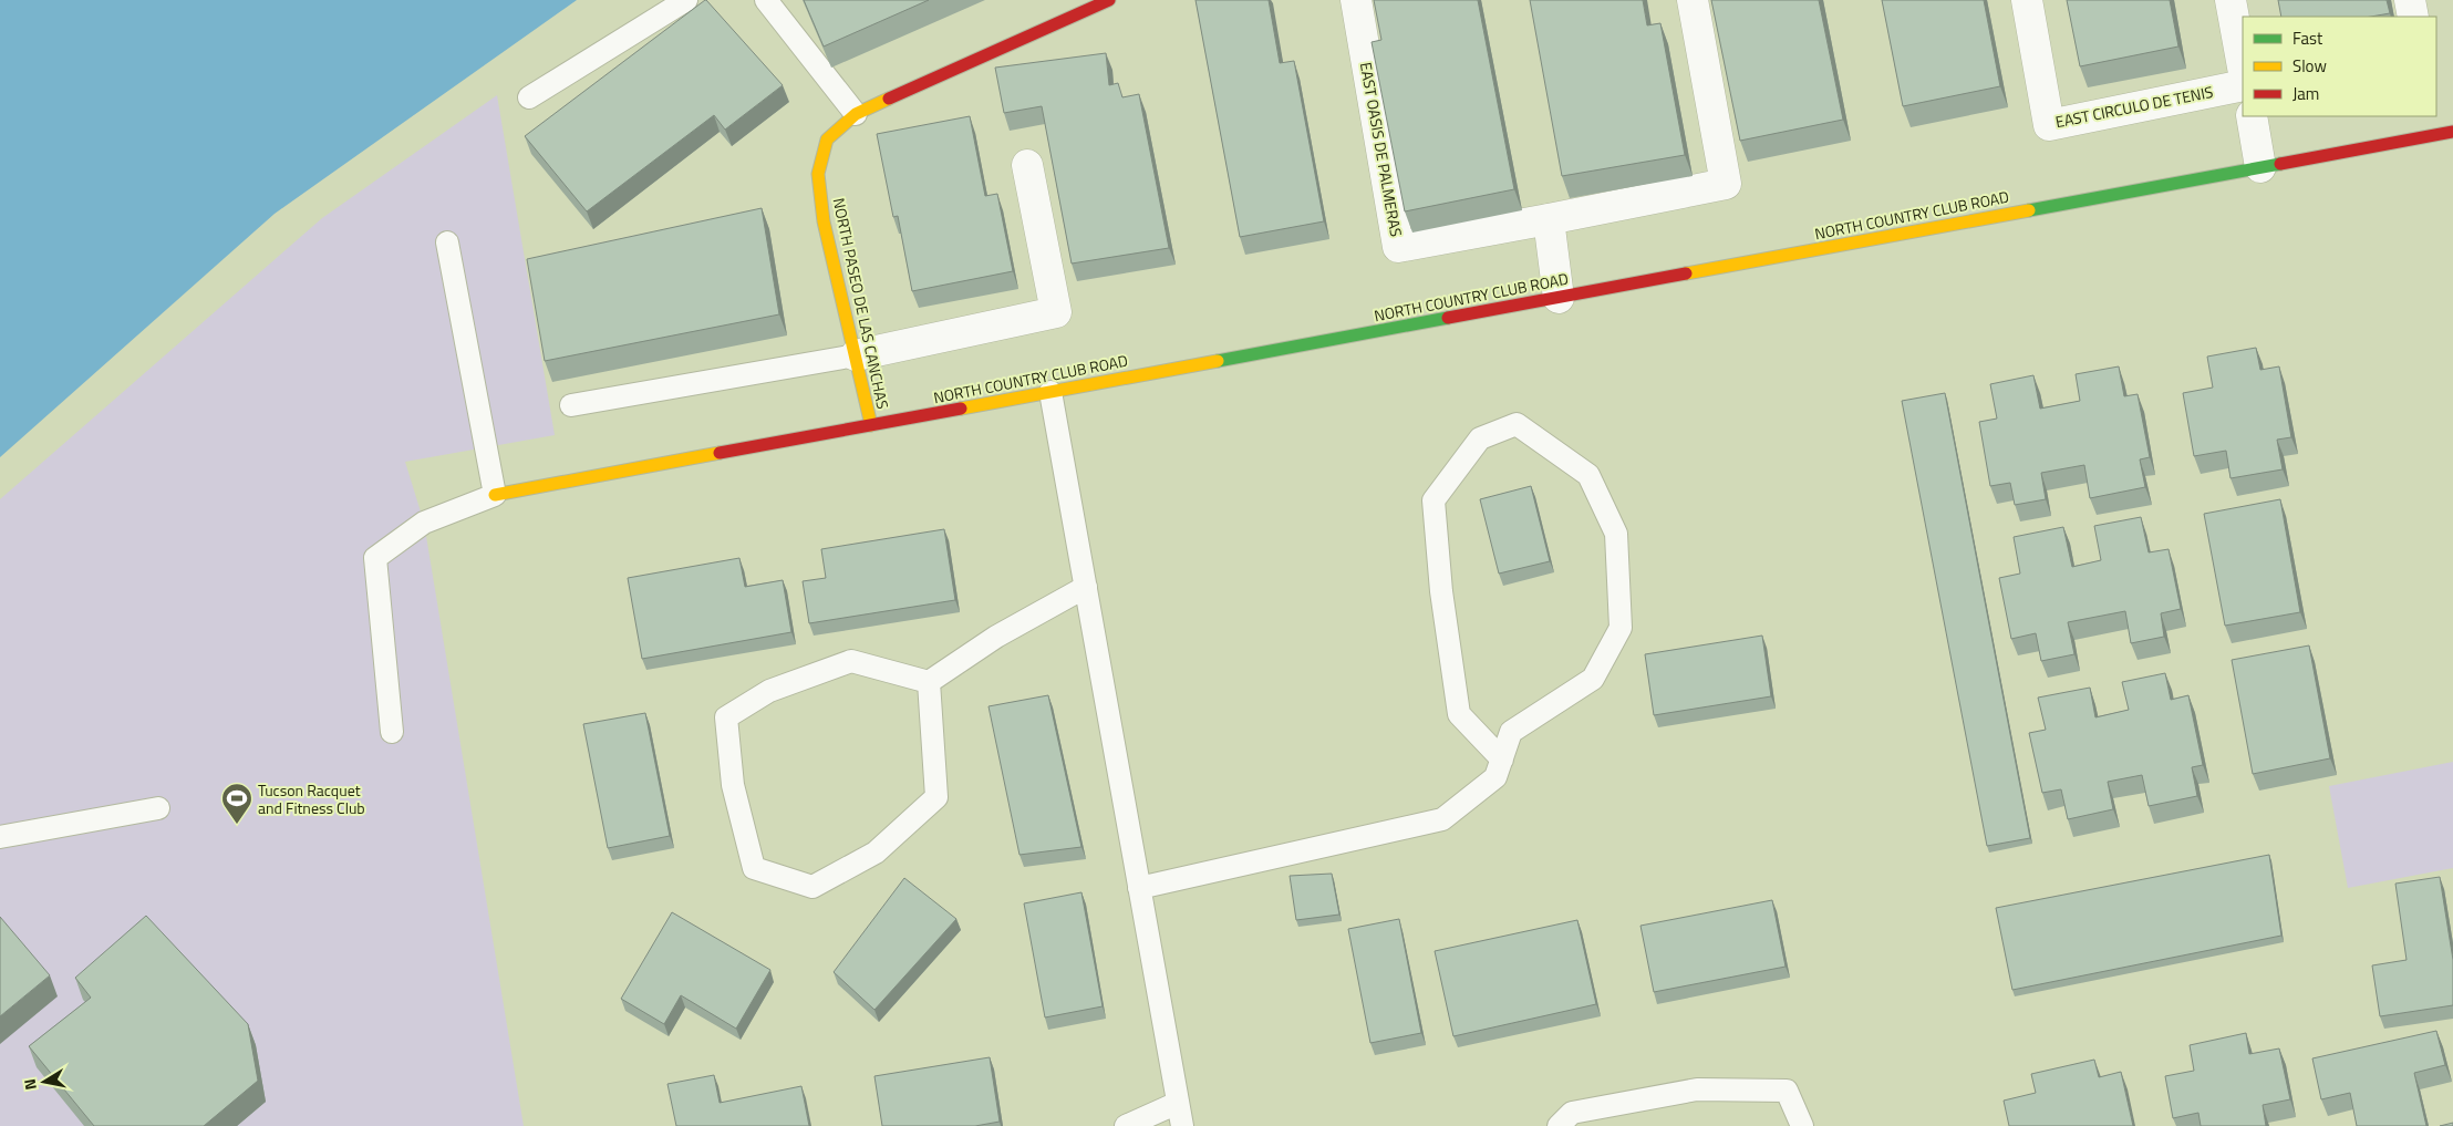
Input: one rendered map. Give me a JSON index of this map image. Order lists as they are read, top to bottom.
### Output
{
  "streets": {
    "street": [
      "EAST CIRCULO DE TENIS",
      "EAST OASIS DE PALMERAS",
      "NORTH COUNTRY CLUB ROAD",
      "NORTH PASEO DE LAS CANCHAS"
    ]
  },
  "crossings": [
    ["NORTH COUNTRY CLUB ROAD", "NORTH PASEO DE LAS CANCHAS"]
  ],
  "places": {
    "sports": ["Tucson Racquet and Fitness Club"]
  },
  "legend": ["Fast", "Slow", "Jam"],
  "north": "left"
}
